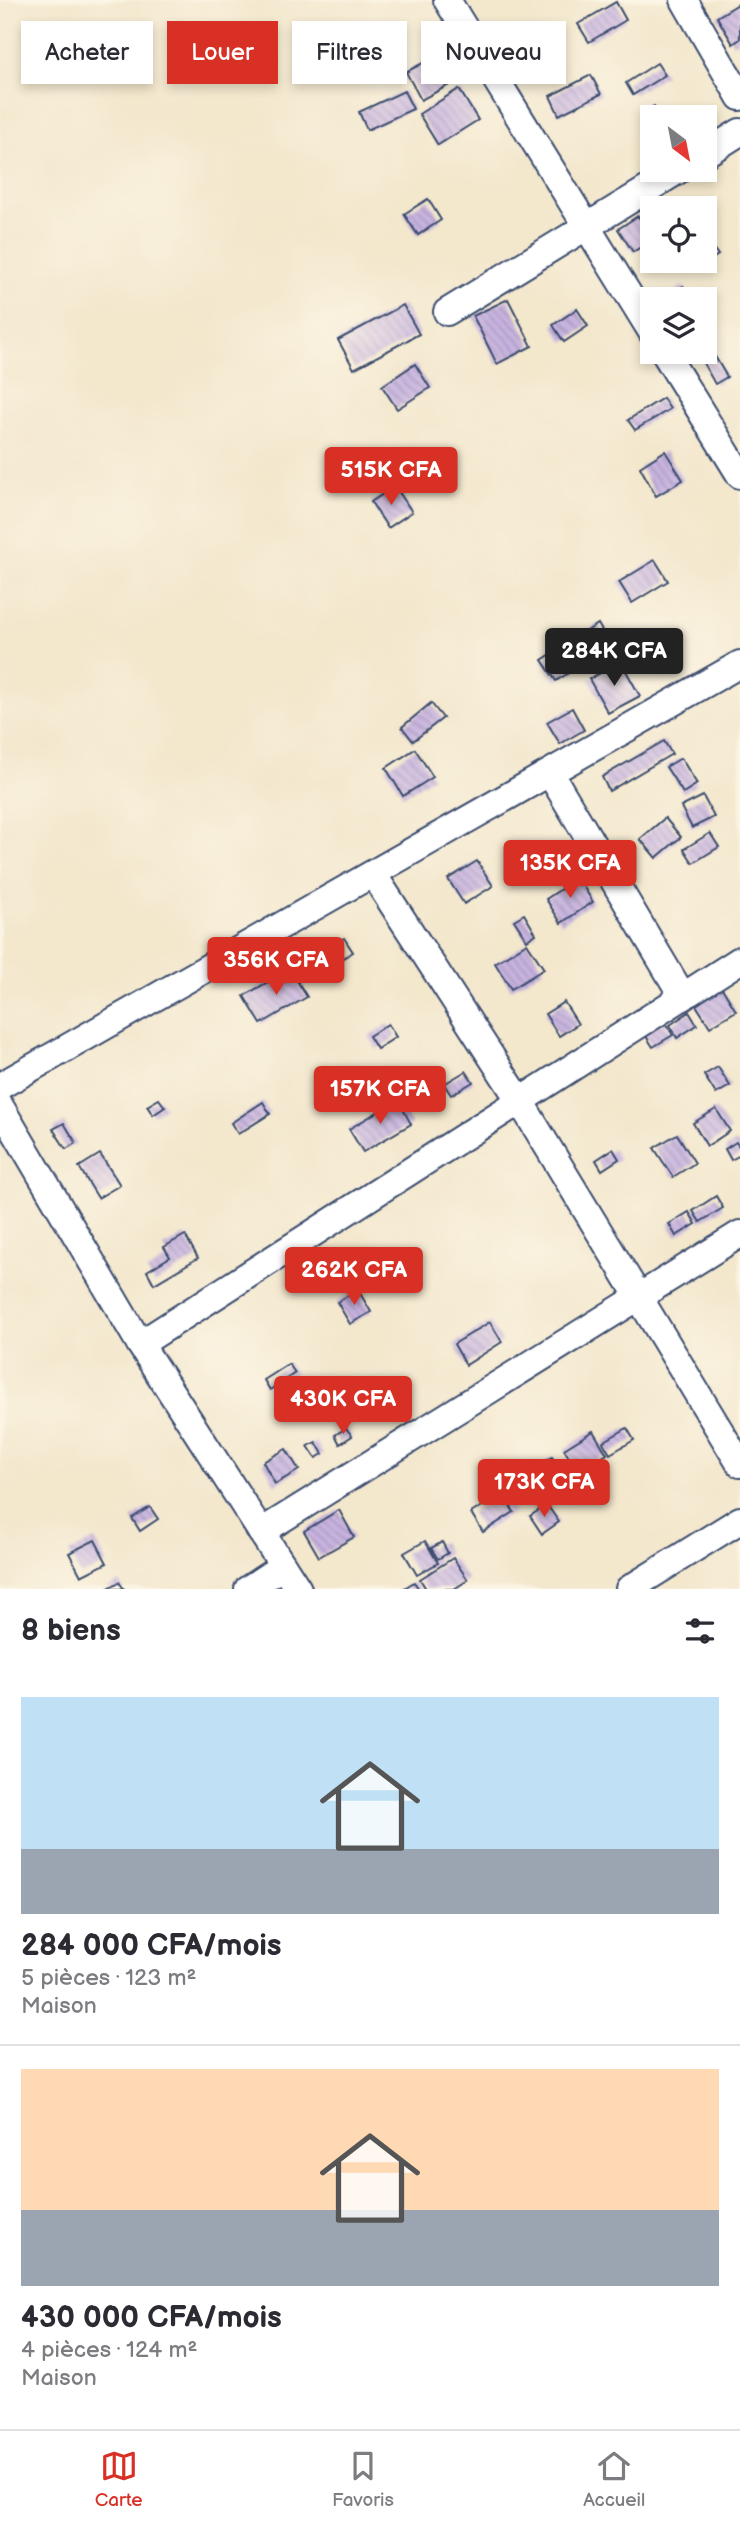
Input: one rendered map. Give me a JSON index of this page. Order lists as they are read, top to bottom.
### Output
{
  "north": "bottom right",
  "page": {
    "chip": [
      "Acheter",
      "Louer",
      "Filtres",
      "Nouveau"
    ],
    "price": [
      "515K CFA",
      "284K CFA",
      "135K CFA",
      "356K CFA",
      "157K CFA",
      "262K CFA",
      "430K CFA",
      "173K CFA"
    ],
    "heading": "8 biens",
    "list": [
      {
        "name": "284 000 CFA/mois",
        "note": "5 pièces · 123 m² · Maison"
      },
      {
        "name": "430 000 CFA/mois",
        "note": "4 pièces · 124 m² · Maison"
      }
    ],
    "tabs": ["Carte", "Favoris", "Accueil"]
  }
}
